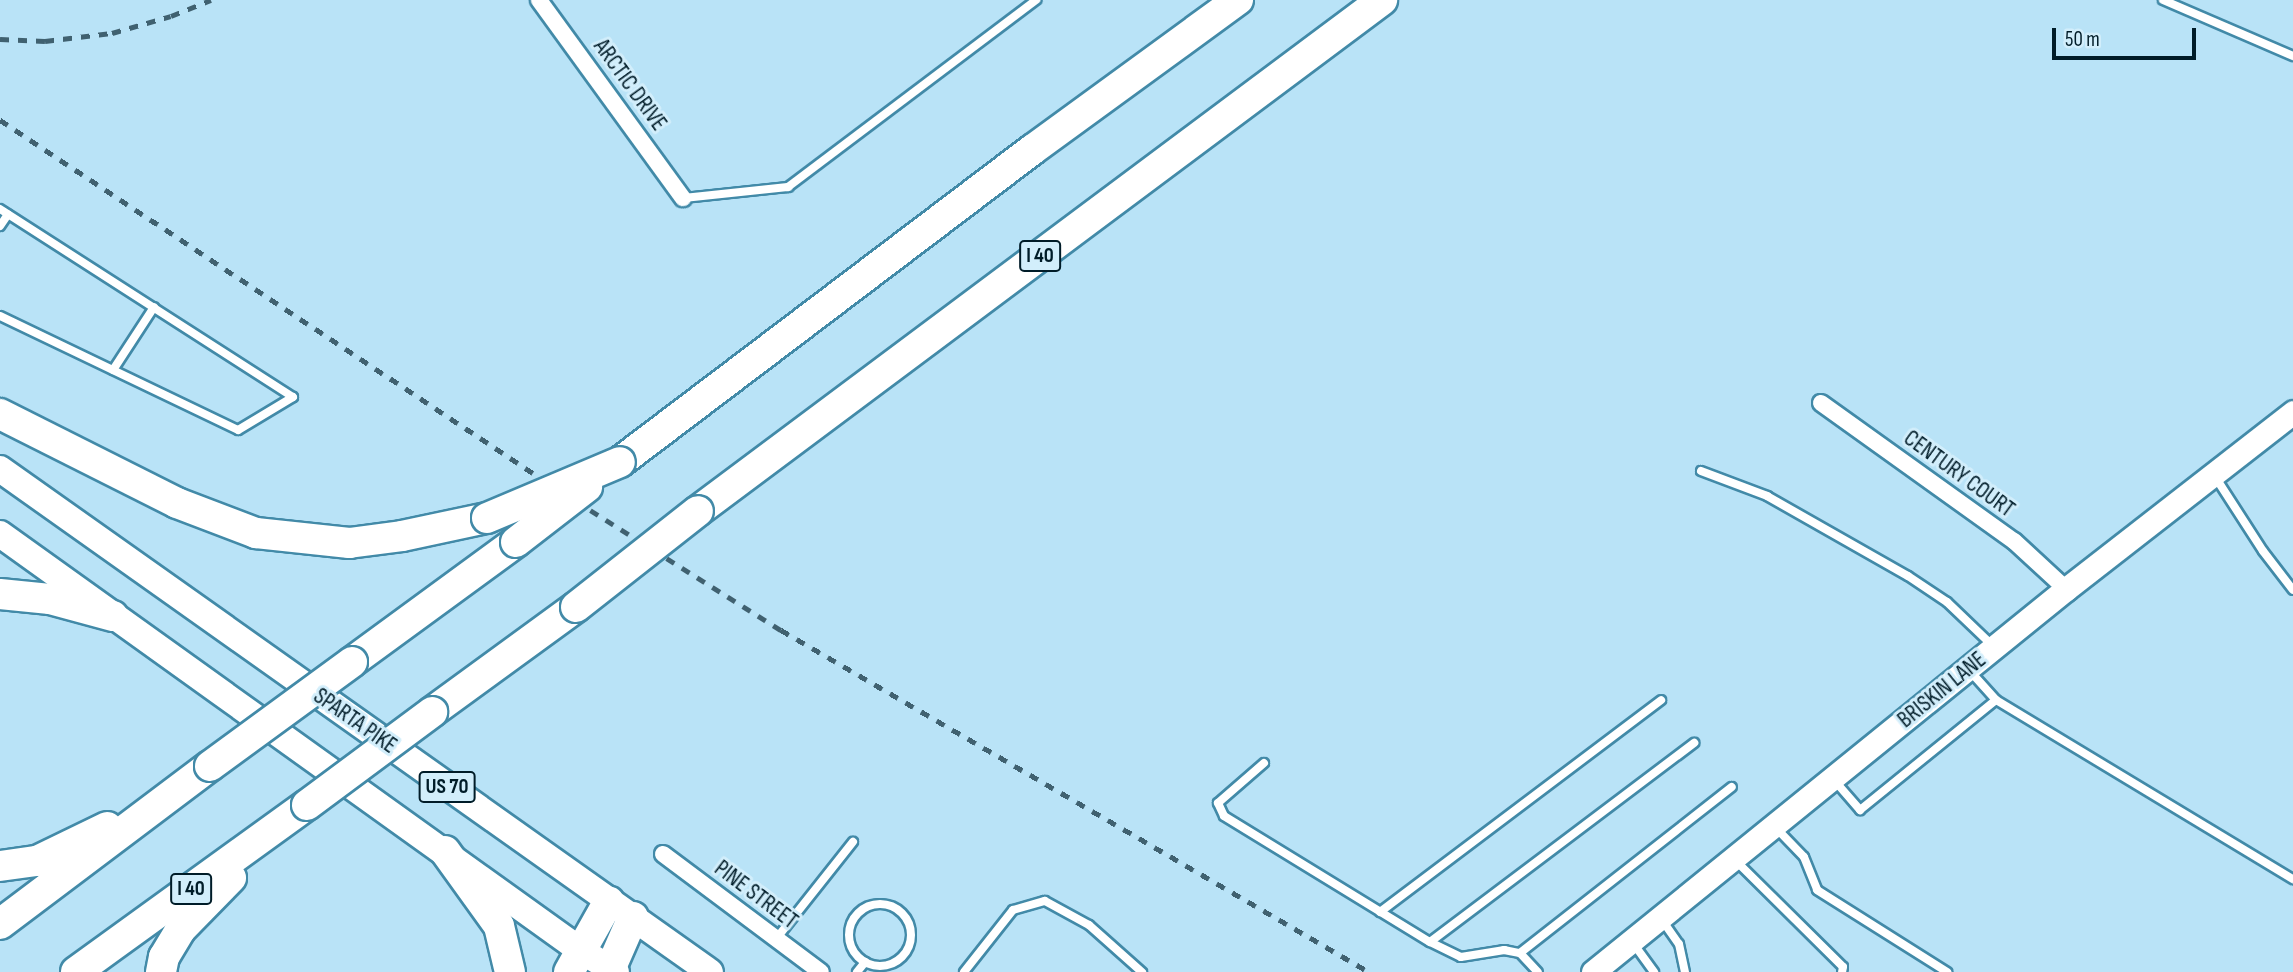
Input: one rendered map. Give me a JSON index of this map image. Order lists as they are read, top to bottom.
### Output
{
  "streets": {
    "highway": ["I 40"],
    "main road": ["SPARTA PIKE", "US 70"],
    "street": [
      "ARCTIC DRIVE",
      "CENTURY COURT",
      "BRISKIN LANE",
      "PINE STREET"
    ]
  },
  "crossings": [
    ["CENTURY COURT", "BRISKIN LANE"]
  ],
  "scale_bar": "50 m"
}
